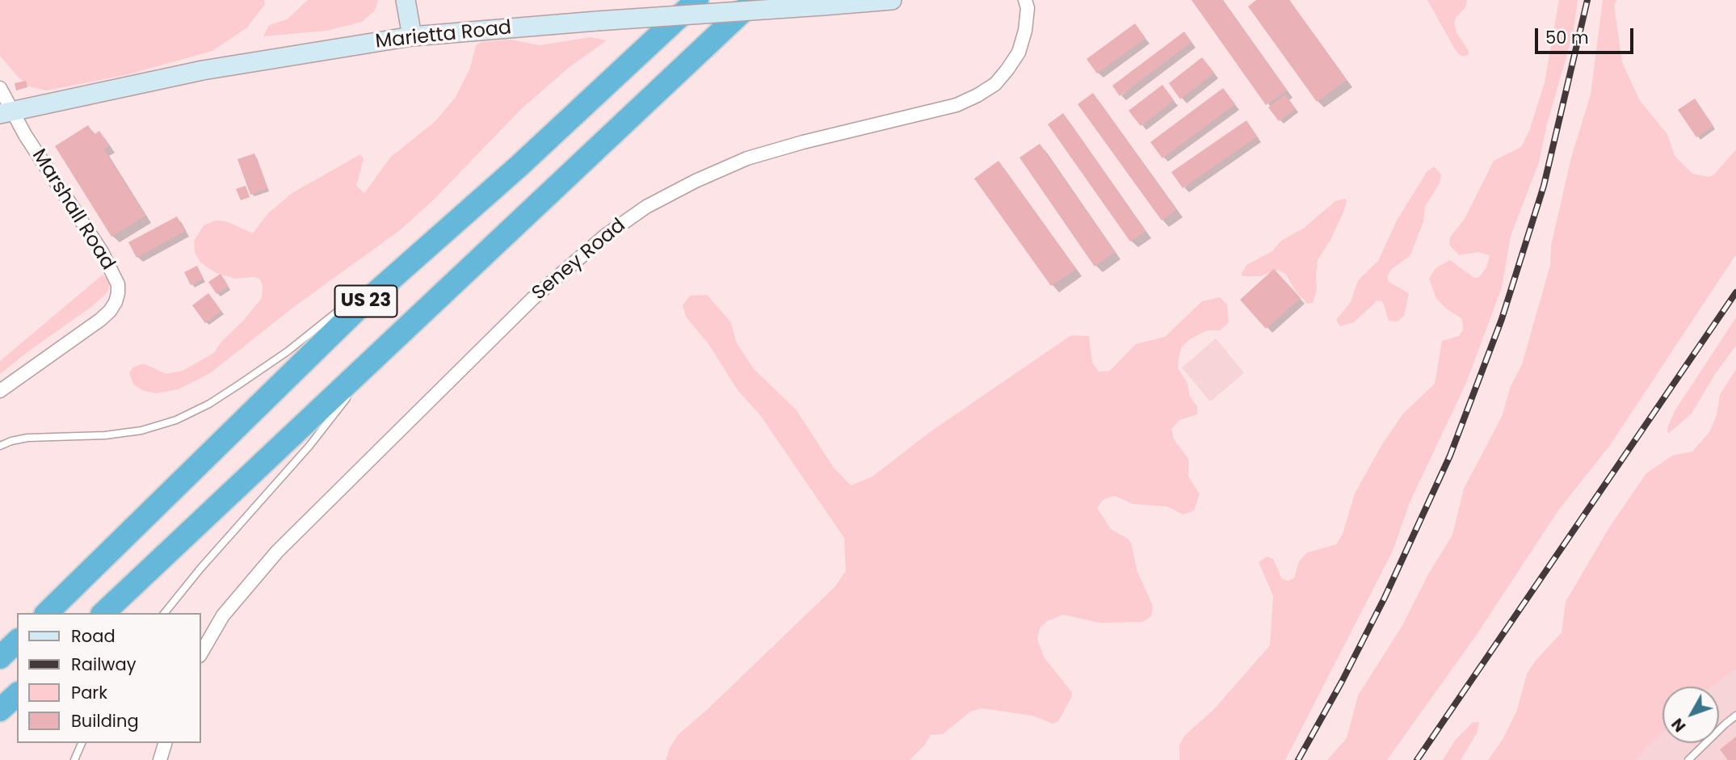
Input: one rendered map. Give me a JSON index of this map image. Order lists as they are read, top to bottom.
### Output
{
  "streets": {
    "highway": ["US 23"],
    "street": ["Marietta Road", "Marshall Road", "Seney Road"]
  },
  "crossings": [
    ["Marietta Road", "Marshall Road"]
  ],
  "legend": [
    "Road",
    "Railway",
    "Park",
    "Building"
  ],
  "scale_bar": "50 m",
  "north": "bottom left"
}
